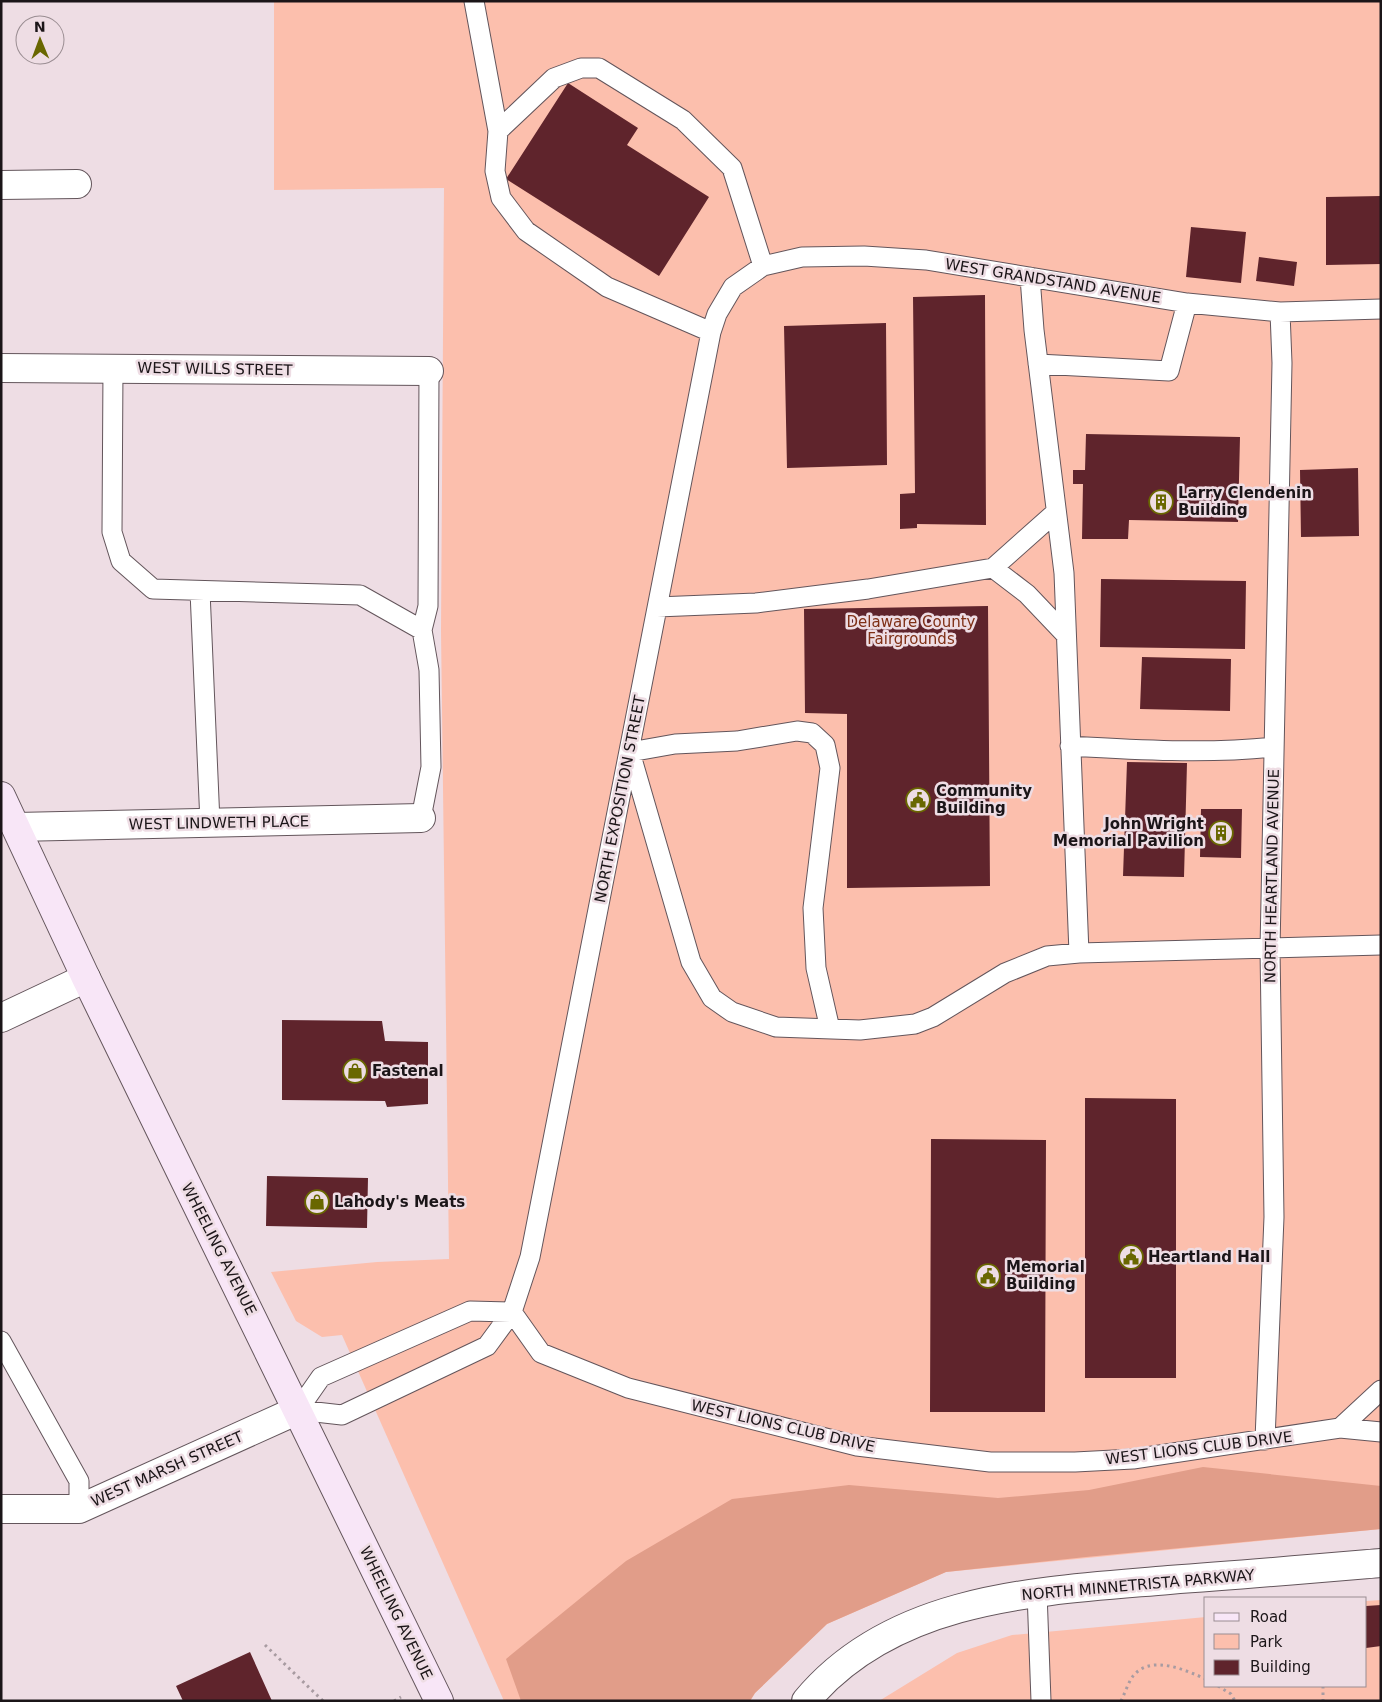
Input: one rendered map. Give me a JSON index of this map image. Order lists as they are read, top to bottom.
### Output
{
  "streets": {
    "main road": ["WHEELING AVENUE"],
    "street": [
      "WEST WILLS STREET",
      "WEST LINDWETH PLACE",
      "WEST MARSH STREET",
      "NORTH MINNETRISTA PARKWAY"
    ],
    "lane": [
      "WEST GRANDSTAND AVENUE",
      "NORTH EXPOSITION STREET",
      "NORTH HEARTLAND AVENUE",
      "WEST LIONS CLUB DRIVE"
    ]
  },
  "crossings": [
    ["WEST GRANDSTAND AVENUE", "NORTH EXPOSITION STREET"],
    ["WEST GRANDSTAND AVENUE", "NORTH HEARTLAND AVENUE"],
    ["NORTH EXPOSITION STREET", "WEST LIONS CLUB DRIVE"],
    ["WEST LINDWETH PLACE", "WHEELING AVENUE"],
    ["NORTH HEARTLAND AVENUE", "WEST LIONS CLUB DRIVE"],
    ["WHEELING AVENUE", "WEST MARSH STREET"]
  ],
  "parks": ["Delaware County Fairgrounds"],
  "places": {
    "building": ["Larry Clendenin Building", "John Wright Memorial Pavilion"],
    "public building": ["Community Building", "Heartland Hall", "Memorial Building"],
    "shop": ["Fastenal", "Lahody's Meats"]
  },
  "legend": ["Road", "Park", "Building"],
  "north": "top"
}
